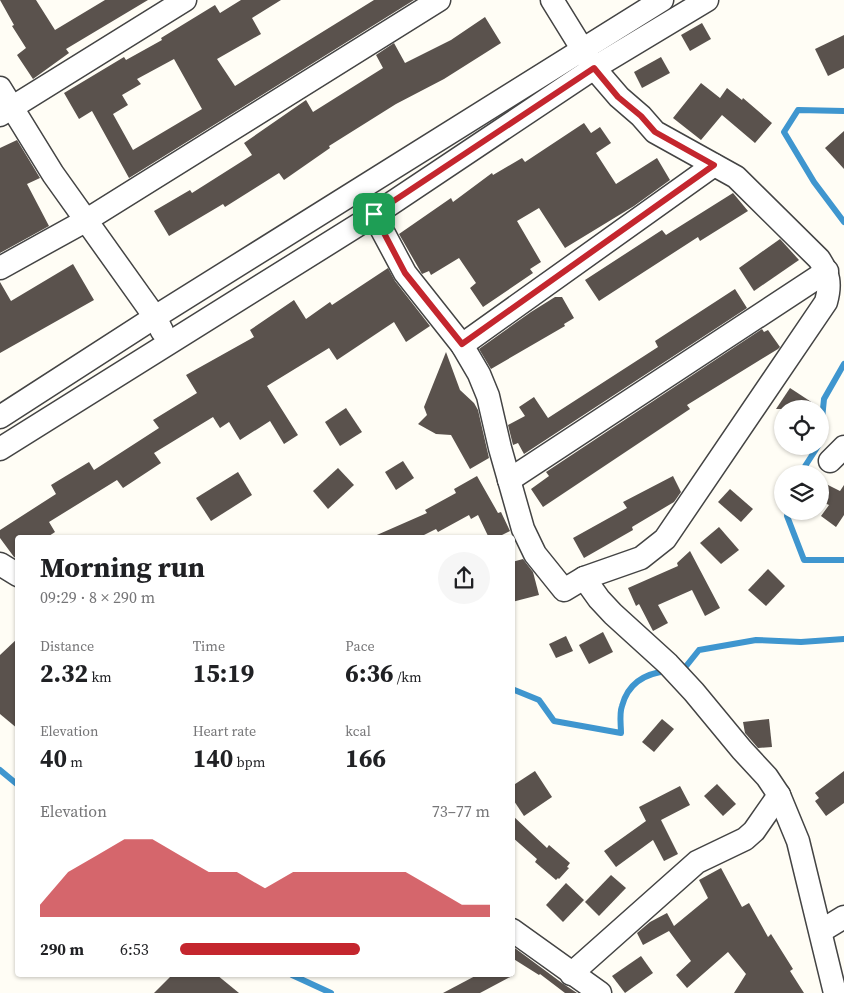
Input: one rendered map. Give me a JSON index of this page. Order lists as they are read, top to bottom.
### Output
{
  "page": {
    "heading": ["Morning run", "09:29 · 8 × 290 m"],
    "stats": [
      ["Distance", "2.32 km"],
      ["Time", "15:19"],
      ["Pace", "6:36 /km"],
      ["Elevation", "40 m"],
      ["Heart rate", "140 bpm"],
      ["kcal", "166"]
    ],
    "chart": ["Elevation", "73–77 m"],
    "list": [
      {
        "name": "290 m",
        "note": "6:53"
      }
    ]
  }
}
